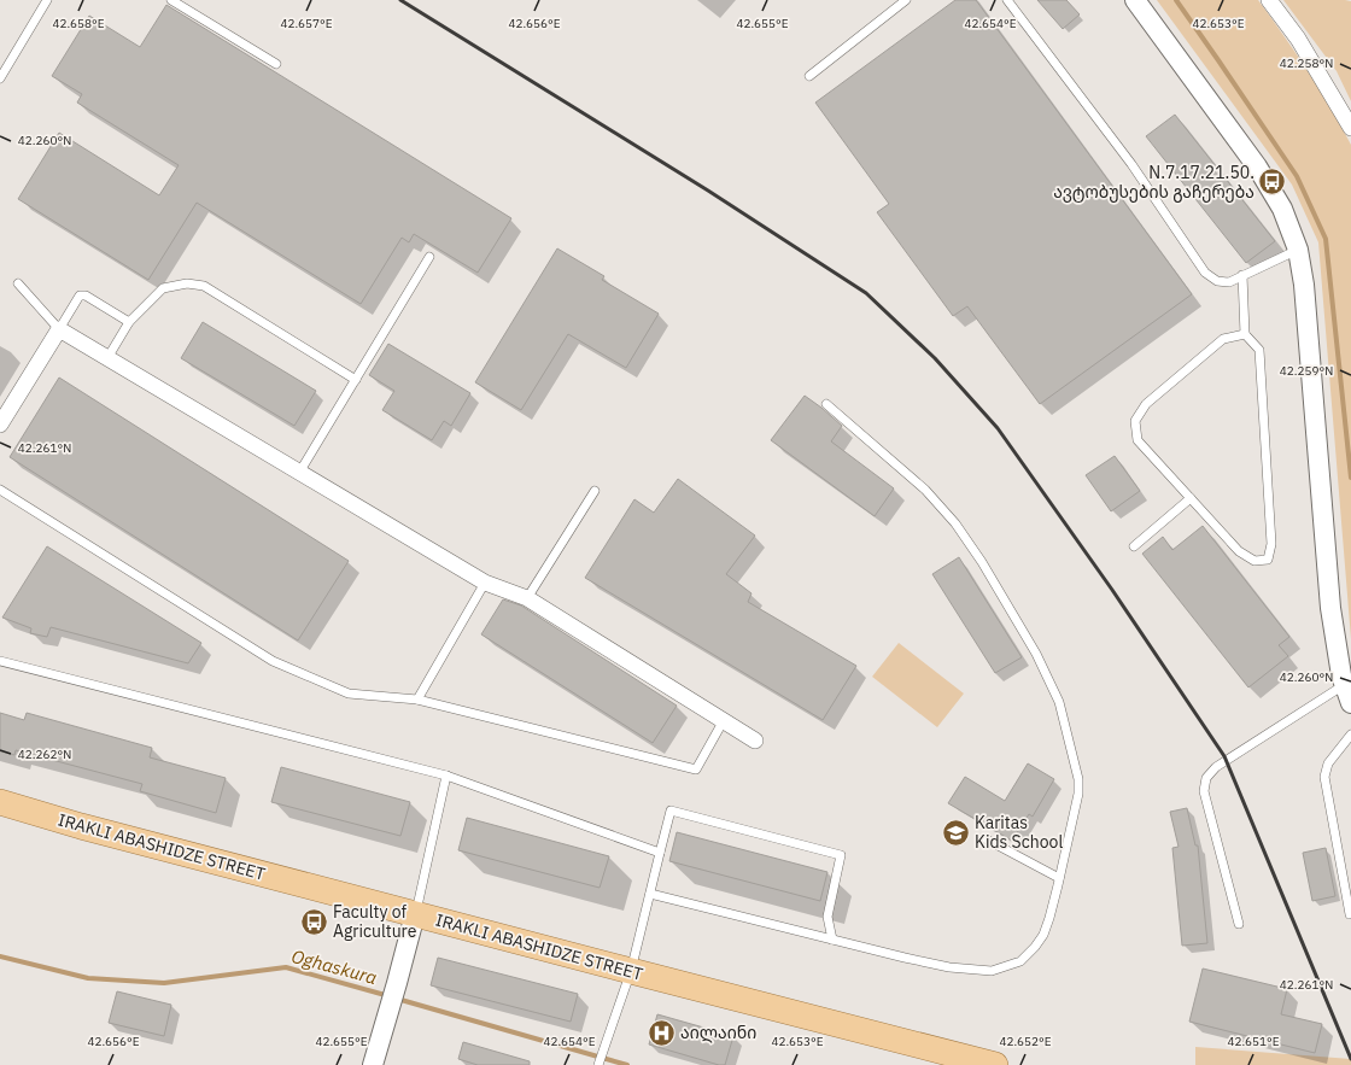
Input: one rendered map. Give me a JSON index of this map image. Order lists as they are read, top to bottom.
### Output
{
  "streets": {
    "main road": ["IRAKLI ABASHIDZE STREET"]
  },
  "water": ["Oghaskura"],
  "places": {
    "bus stop": ["N.7.17.21.50. ავტობუსების გაჩერება", "Faculty of Agriculture"],
    "school or university": ["Karitas Kids School"],
    "hospital": ["აილაინი"]
  },
  "coordinates": [
    "42.658°E",
    "42.657°E",
    "42.656°E",
    "42.655°E",
    "42.654°E",
    "42.653°E",
    "42.258°N",
    "42.260°N",
    "42.259°N",
    "42.261°N",
    "42.262°N",
    "42.652°E",
    "42.651°E"
  ]
}
